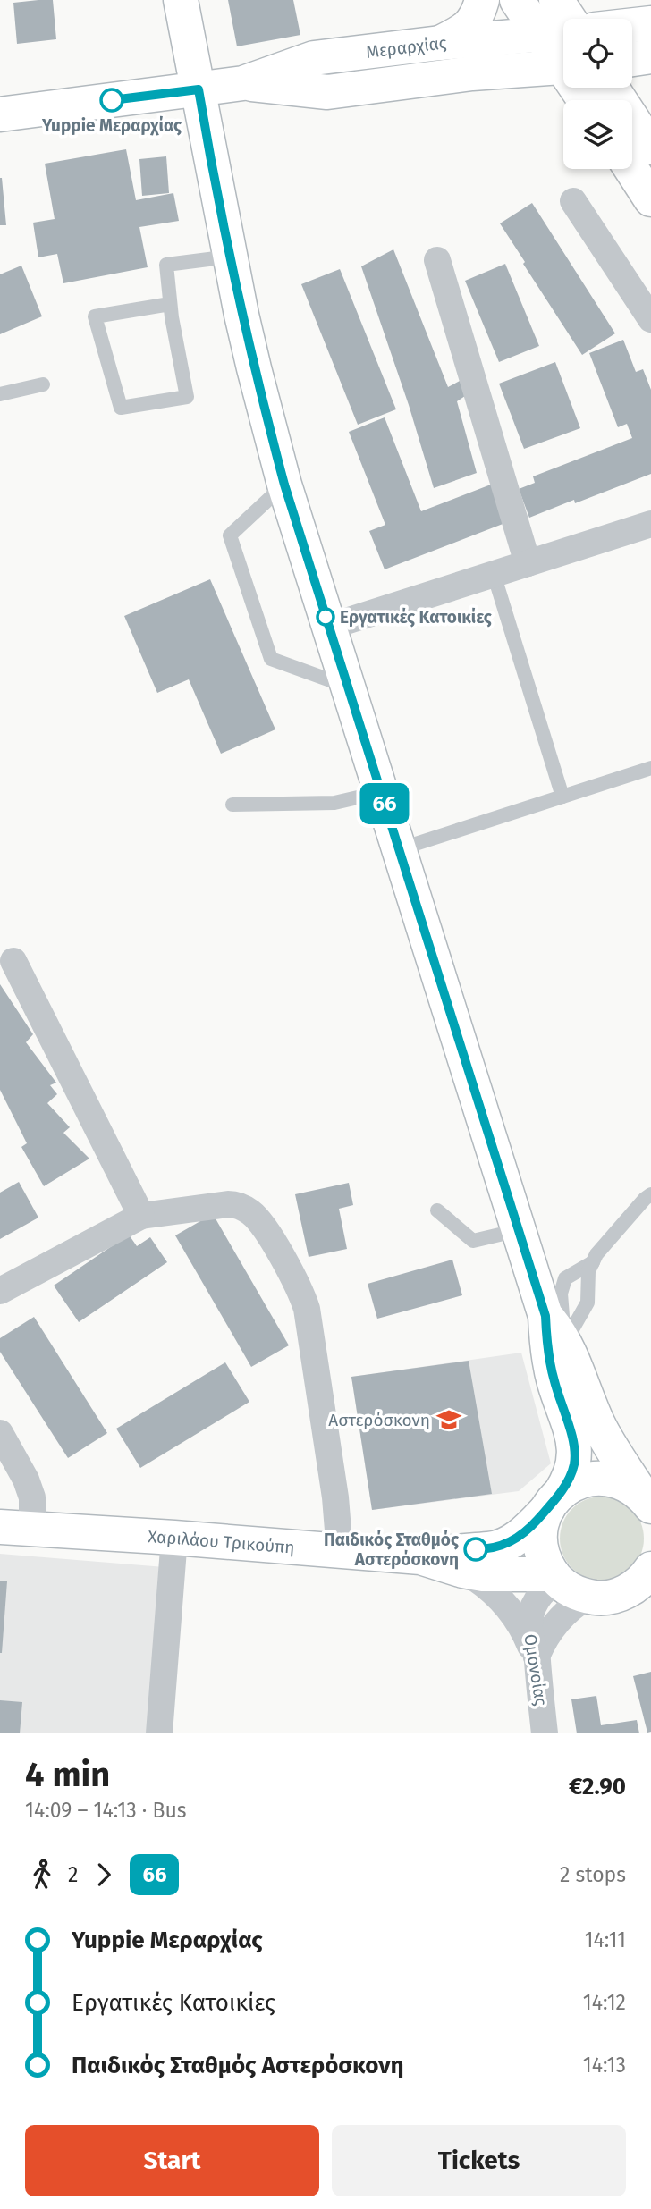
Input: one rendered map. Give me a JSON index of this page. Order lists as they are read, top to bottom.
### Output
{
  "streets": {
    "street": ["Μεραρχίας", "Χαριλάου Τρικούπη", "Ομονοίας"]
  },
  "crossings": [
    ["Χαριλάου Τρικούπη", "Ομονοίας"]
  ],
  "places": {
    "other": ["Yuppie Μεραρχίας", "Εργατικές Κατοικίες", "Παιδικός Σταθμός Αστερόσκονη"],
    "school or university": ["Αστερόσκονη"]
  },
  "lines": ["bus line 66"],
  "page": {
    "on_map": "66",
    "heading": ["4 min", "14:09 – 14:13 · Bus", "€2.90"],
    "legs": ["2", "66", "2 stops"],
    "list": [
      {
        "name": "Yuppie Μεραρχίας",
        "value": "14:11"
      },
      {
        "name": "Εργατικές Κατοικίες",
        "value": "14:12"
      },
      {
        "name": "Παιδικός Σταθμός Αστερόσκονη",
        "value": "14:13"
      }
    ],
    "buttons": ["Start", "Tickets"]
  }
}
